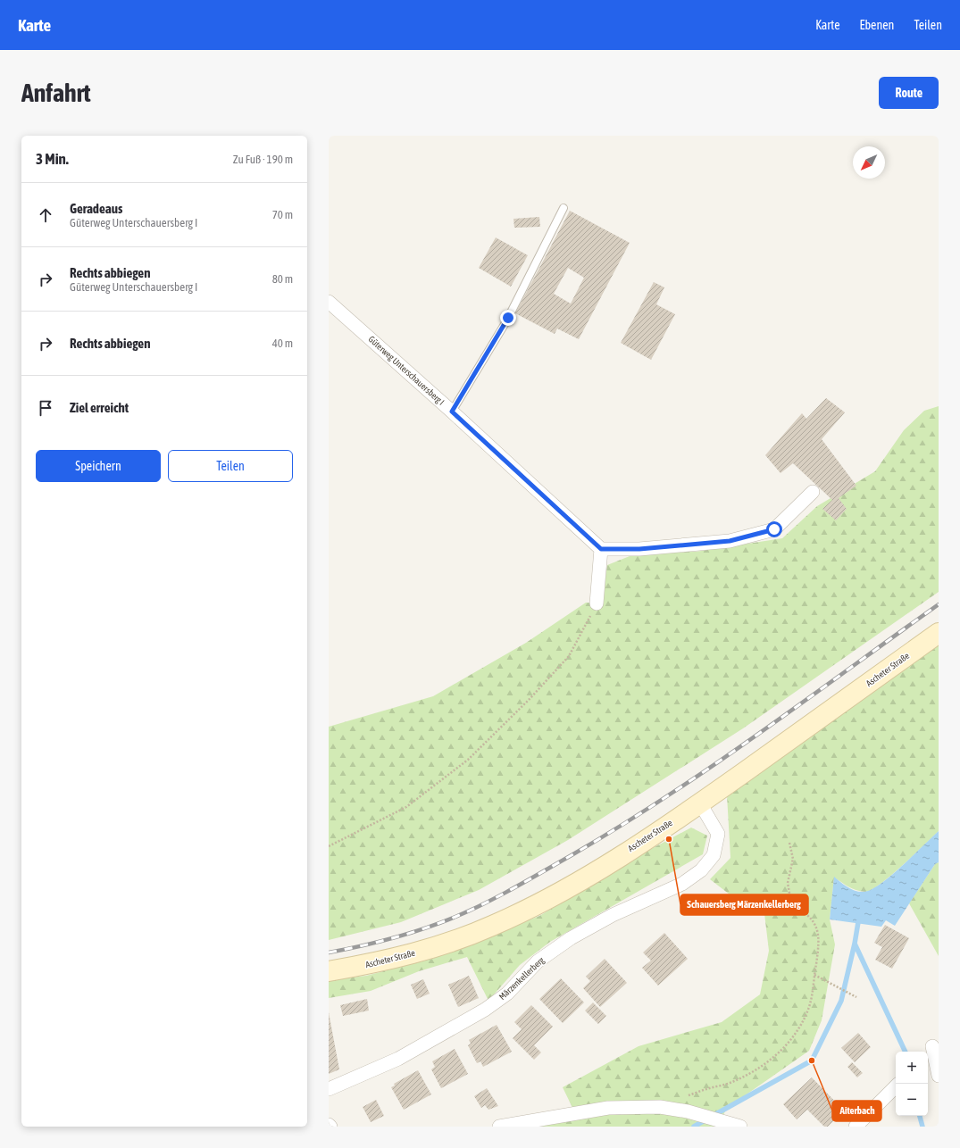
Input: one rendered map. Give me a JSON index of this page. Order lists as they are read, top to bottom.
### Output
{
  "streets": {
    "main road": ["Ascheter Straße"],
    "street": ["Güterweg Unterschauersberg I", "Märzenkellerberg"]
  },
  "crossings": [
    ["Ascheter Straße", "Märzenkellerberg"]
  ],
  "places": ["Schauersberg Märzenkellerberg", "Aiterbach"],
  "north": "bottom left",
  "page": {
    "header": "Karte",
    "nav": ["Karte", "Ebenen", "Teilen"],
    "buttons": [
      "Route",
      ["Speichern", "Teilen"]
    ],
    "title": "Anfahrt",
    "heading": ["3 Min.", "Zu Fuß · 190 m"],
    "list": [
      ["Geradeaus", "Güterweg Unterschauersberg I", "70 m"],
      ["Rechts abbiegen", "Güterweg Unterschauersberg I", "80 m"],
      ["Rechts abbiegen", "40 m"],
      "Ziel erreicht"
    ],
    "map_buttons": ["+", "−"]
  }
}
